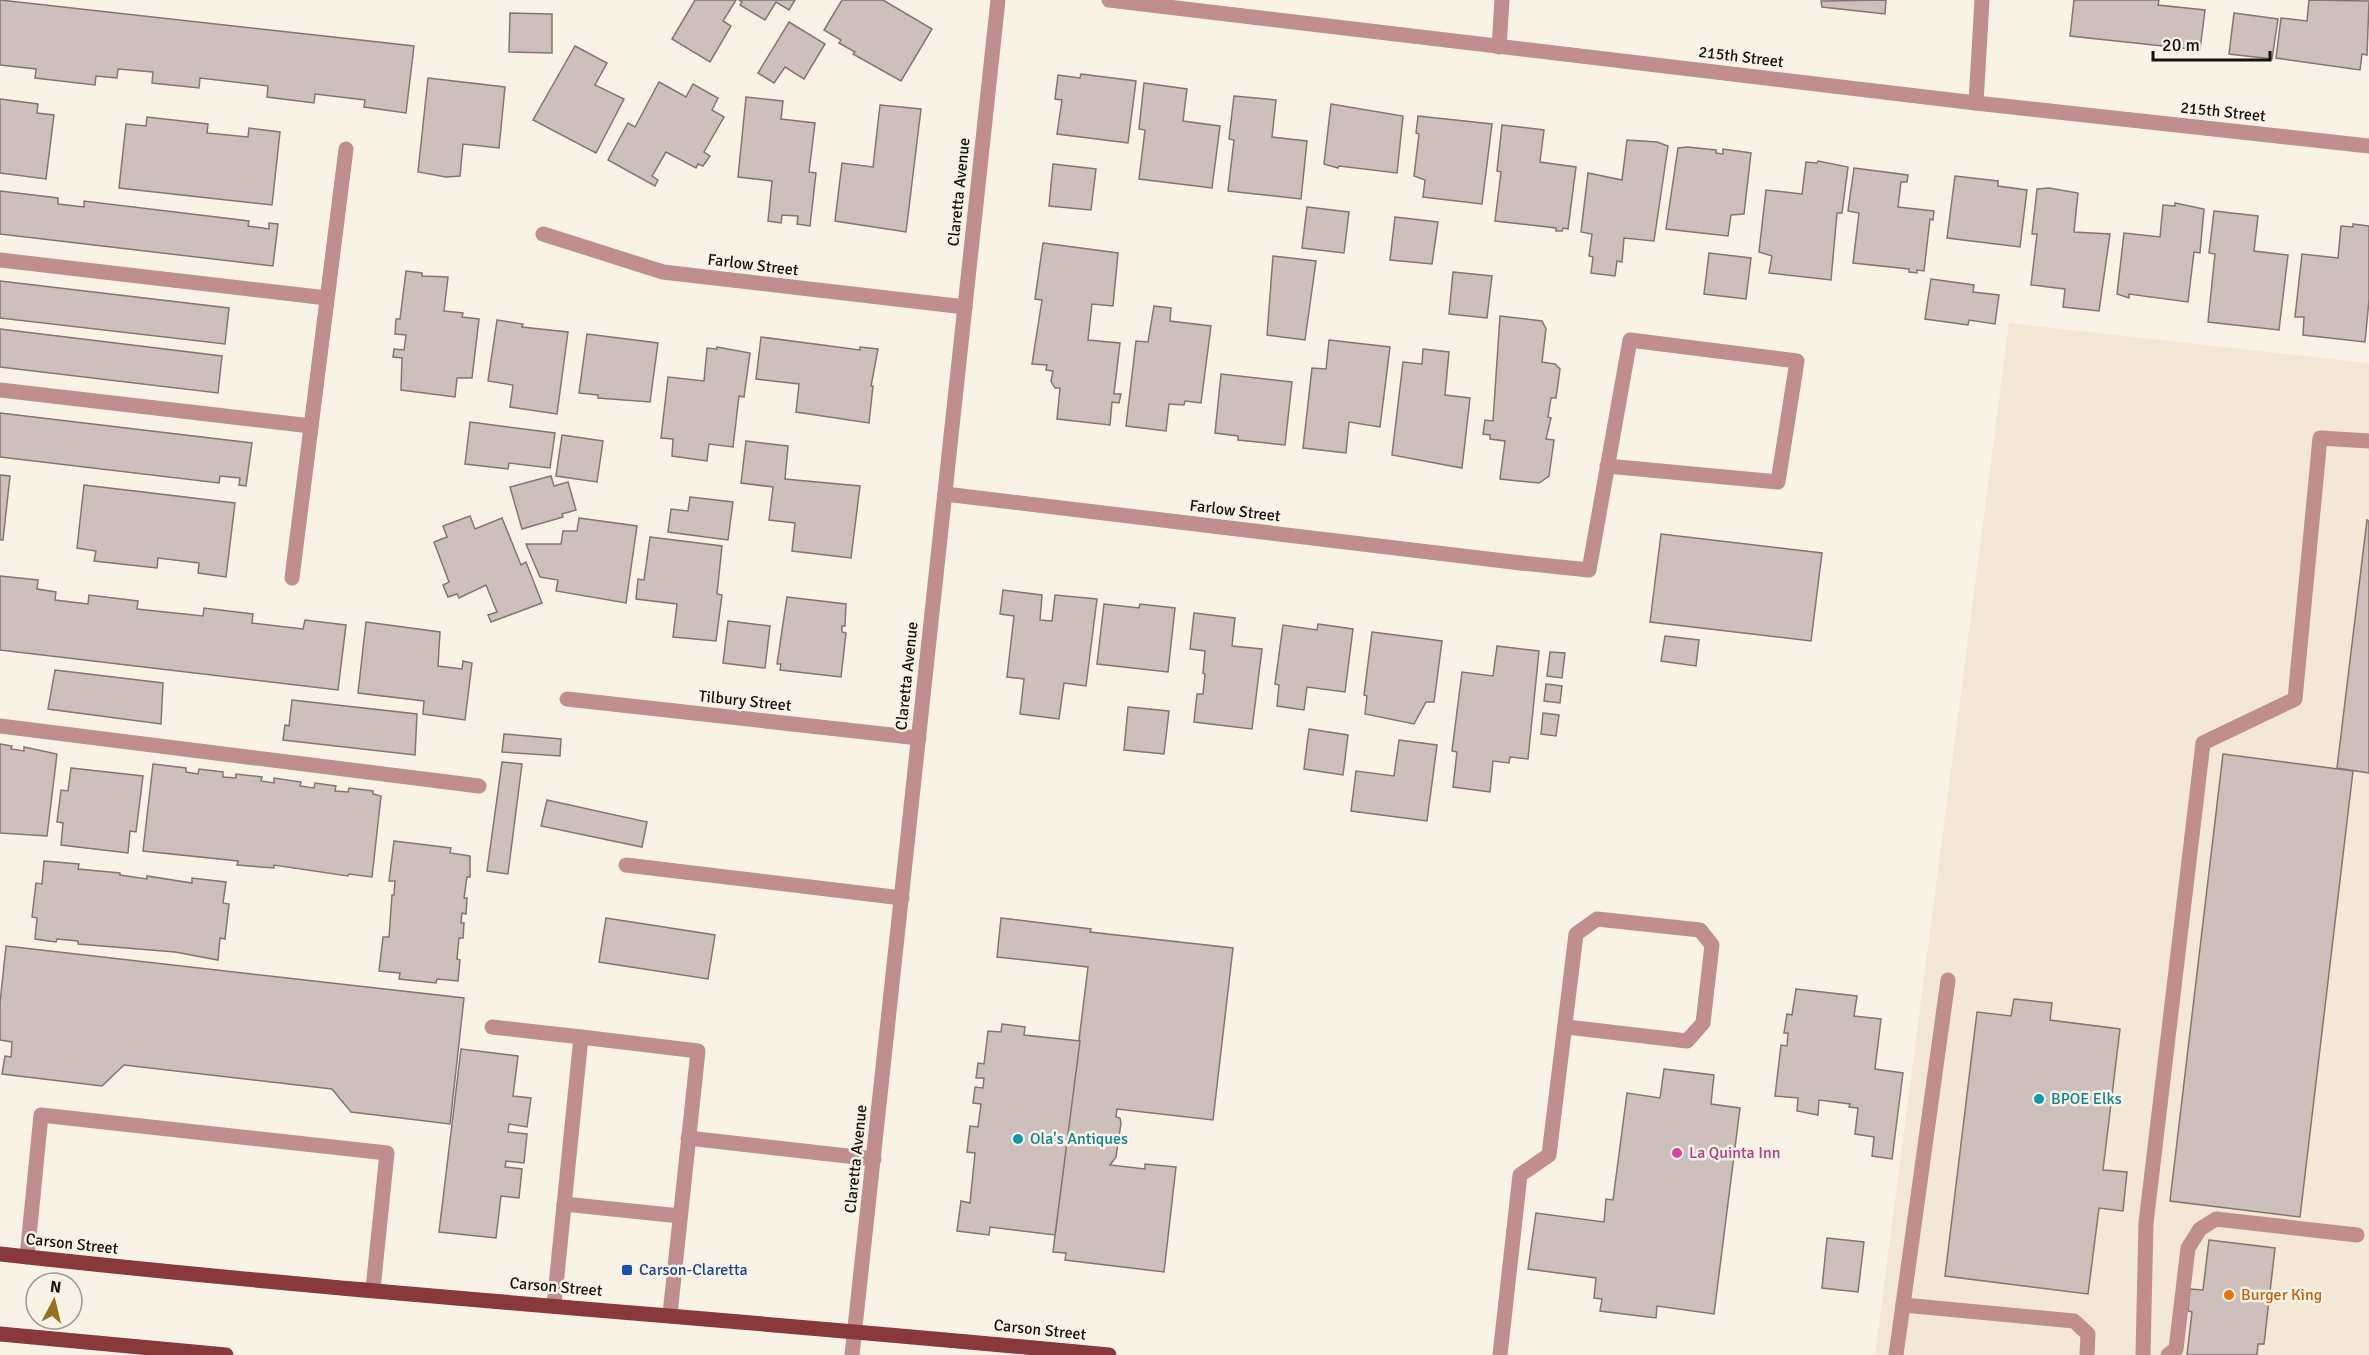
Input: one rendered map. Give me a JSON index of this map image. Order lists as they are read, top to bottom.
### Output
{
  "streets": {
    "main road": ["Carson Street"],
    "street": [
      "215th Street",
      "Claretta Avenue",
      "Farlow Street",
      "Tilbury Street"
    ]
  },
  "crossings": [
    ["Claretta Avenue", "Farlow Street"],
    ["Claretta Avenue", "Tilbury Street"],
    ["Claretta Avenue", "Carson Street"]
  ],
  "places": {
    "other": [
      "BPOE Elks",
      "Ola's Antiques",
      "La Quinta Inn",
      "Burger King"
    ],
    "transit": ["Carson-Claretta"]
  },
  "scale_bar": "20 m",
  "north": "top"
}
